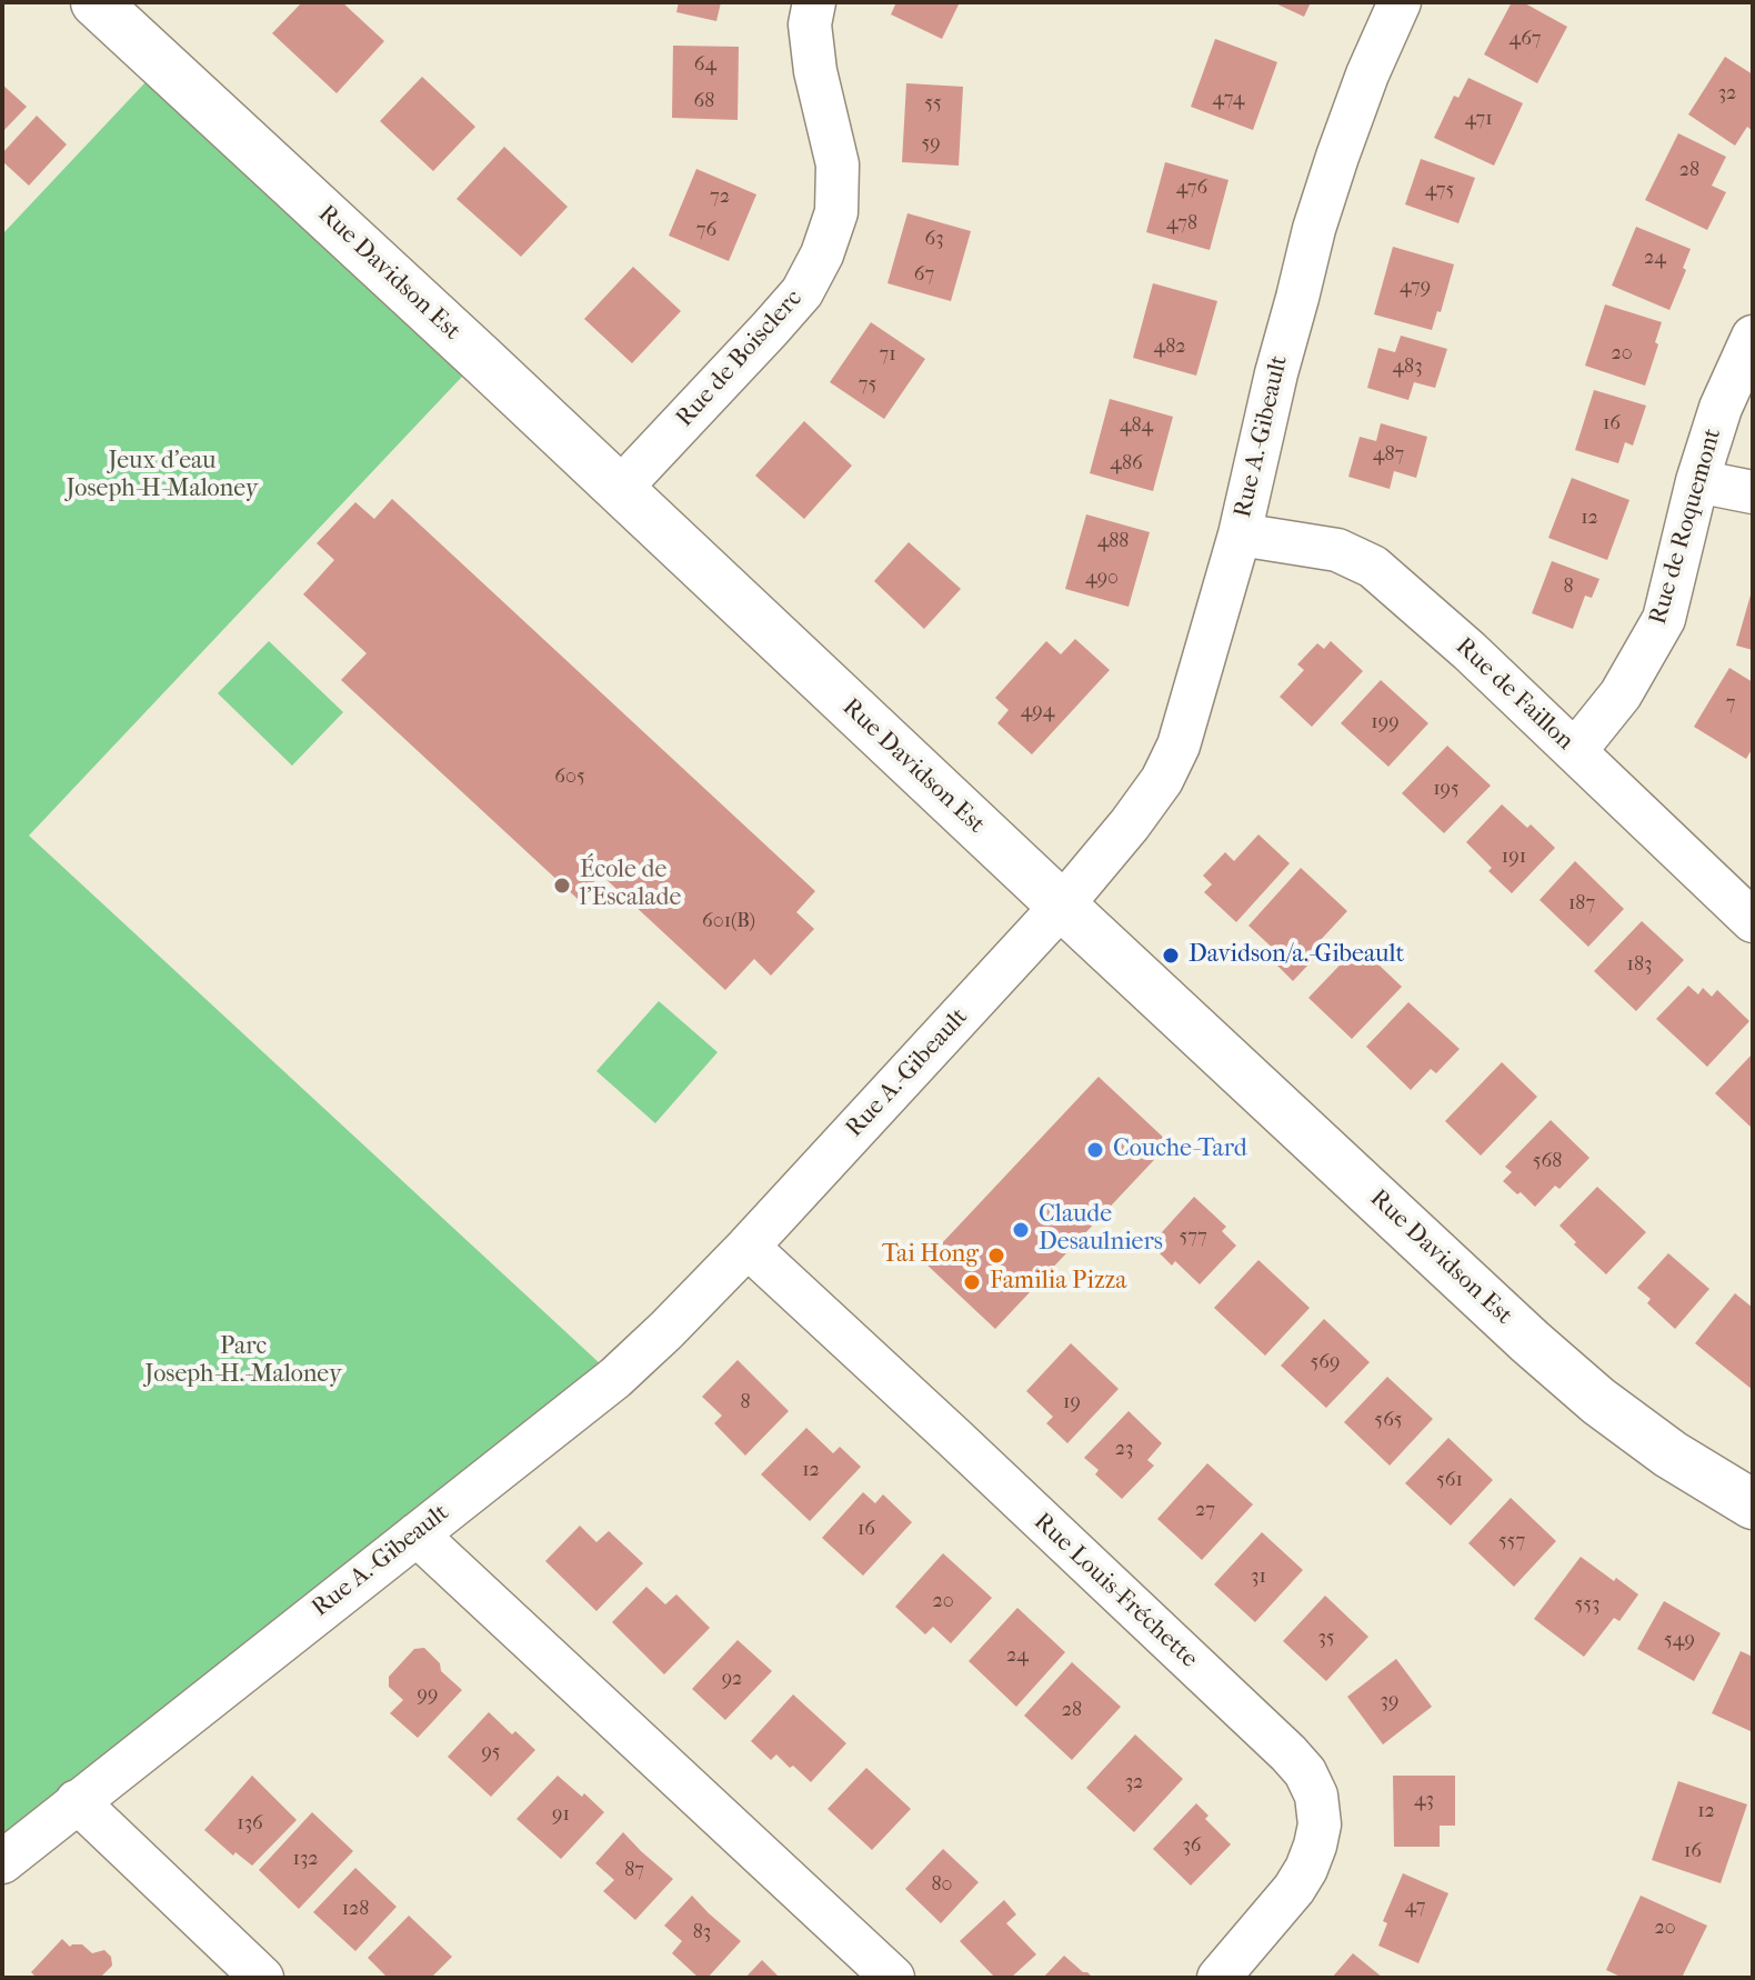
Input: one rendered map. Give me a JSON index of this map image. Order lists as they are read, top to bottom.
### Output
{
  "streets": {
    "street": [
      "Rue Davidson Est",
      "Rue de Boisclerc",
      "Rue A.-Gibeault",
      "Rue de Roquemont",
      "Rue de Faillon",
      "Rue Louis-Fréchette"
    ]
  },
  "crossings": [
    ["Rue Davidson Est", "Rue de Boisclerc"],
    ["Rue Davidson Est", "Rue A.-Gibeault"],
    ["Rue A.-Gibeault", "Rue de Faillon"],
    ["Rue A.-Gibeault", "Rue Louis-Fréchette"],
    ["Rue de Roquemont", "Rue de Faillon"]
  ],
  "parks": ["Jeux d'eau Joseph-H-Maloney", "Parc Joseph-H.-Maloney"],
  "places": [
    "École de l'Escalade",
    "Davidson/a.-Gibeault",
    "Couche-Tard",
    "Claude Desaulniers",
    "Tai Hong",
    "Familia Pizza"
  ],
  "house_numbers": [
    "467",
    "64",
    "32",
    "474",
    "68",
    "55",
    "471",
    "59",
    "28",
    "476",
    "475",
    "72",
    "478",
    "76",
    "63",
    "24",
    "67",
    "479",
    "482",
    "20",
    "71",
    "483",
    "75",
    "16",
    "484",
    "487",
    "486",
    "12",
    "488",
    "490",
    "8",
    "7",
    "494",
    "199",
    "605",
    "195",
    "191",
    "187",
    "601(B)",
    "183",
    "568",
    "577",
    "569",
    "8",
    "19",
    "565",
    "23",
    "12",
    "561",
    "27",
    "16",
    "557",
    "31",
    "20",
    "553",
    "35",
    "549",
    "24",
    "92",
    "99",
    "39",
    "28",
    "95",
    "32",
    "43",
    "12",
    "91",
    "136",
    "36",
    "16",
    "132",
    "87",
    "80",
    "47",
    "128",
    "20",
    "83"
  ]
}
